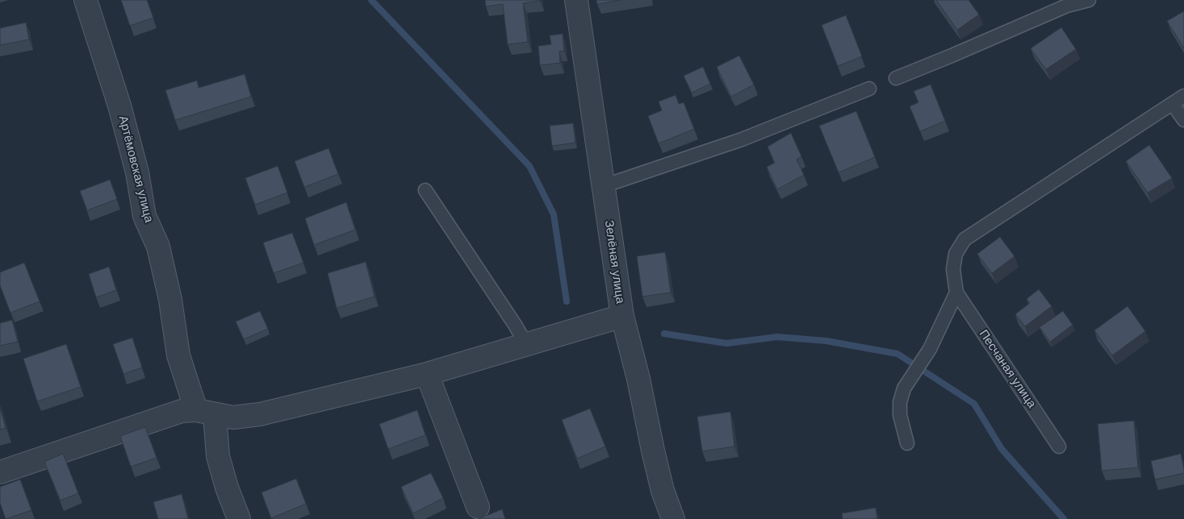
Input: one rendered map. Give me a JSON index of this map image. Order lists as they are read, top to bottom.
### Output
{
  "streets": {
    "street": ["Артёмовская улица", "Зелёная улица"],
    "lane": ["Песчаная улица"]
  }
}
